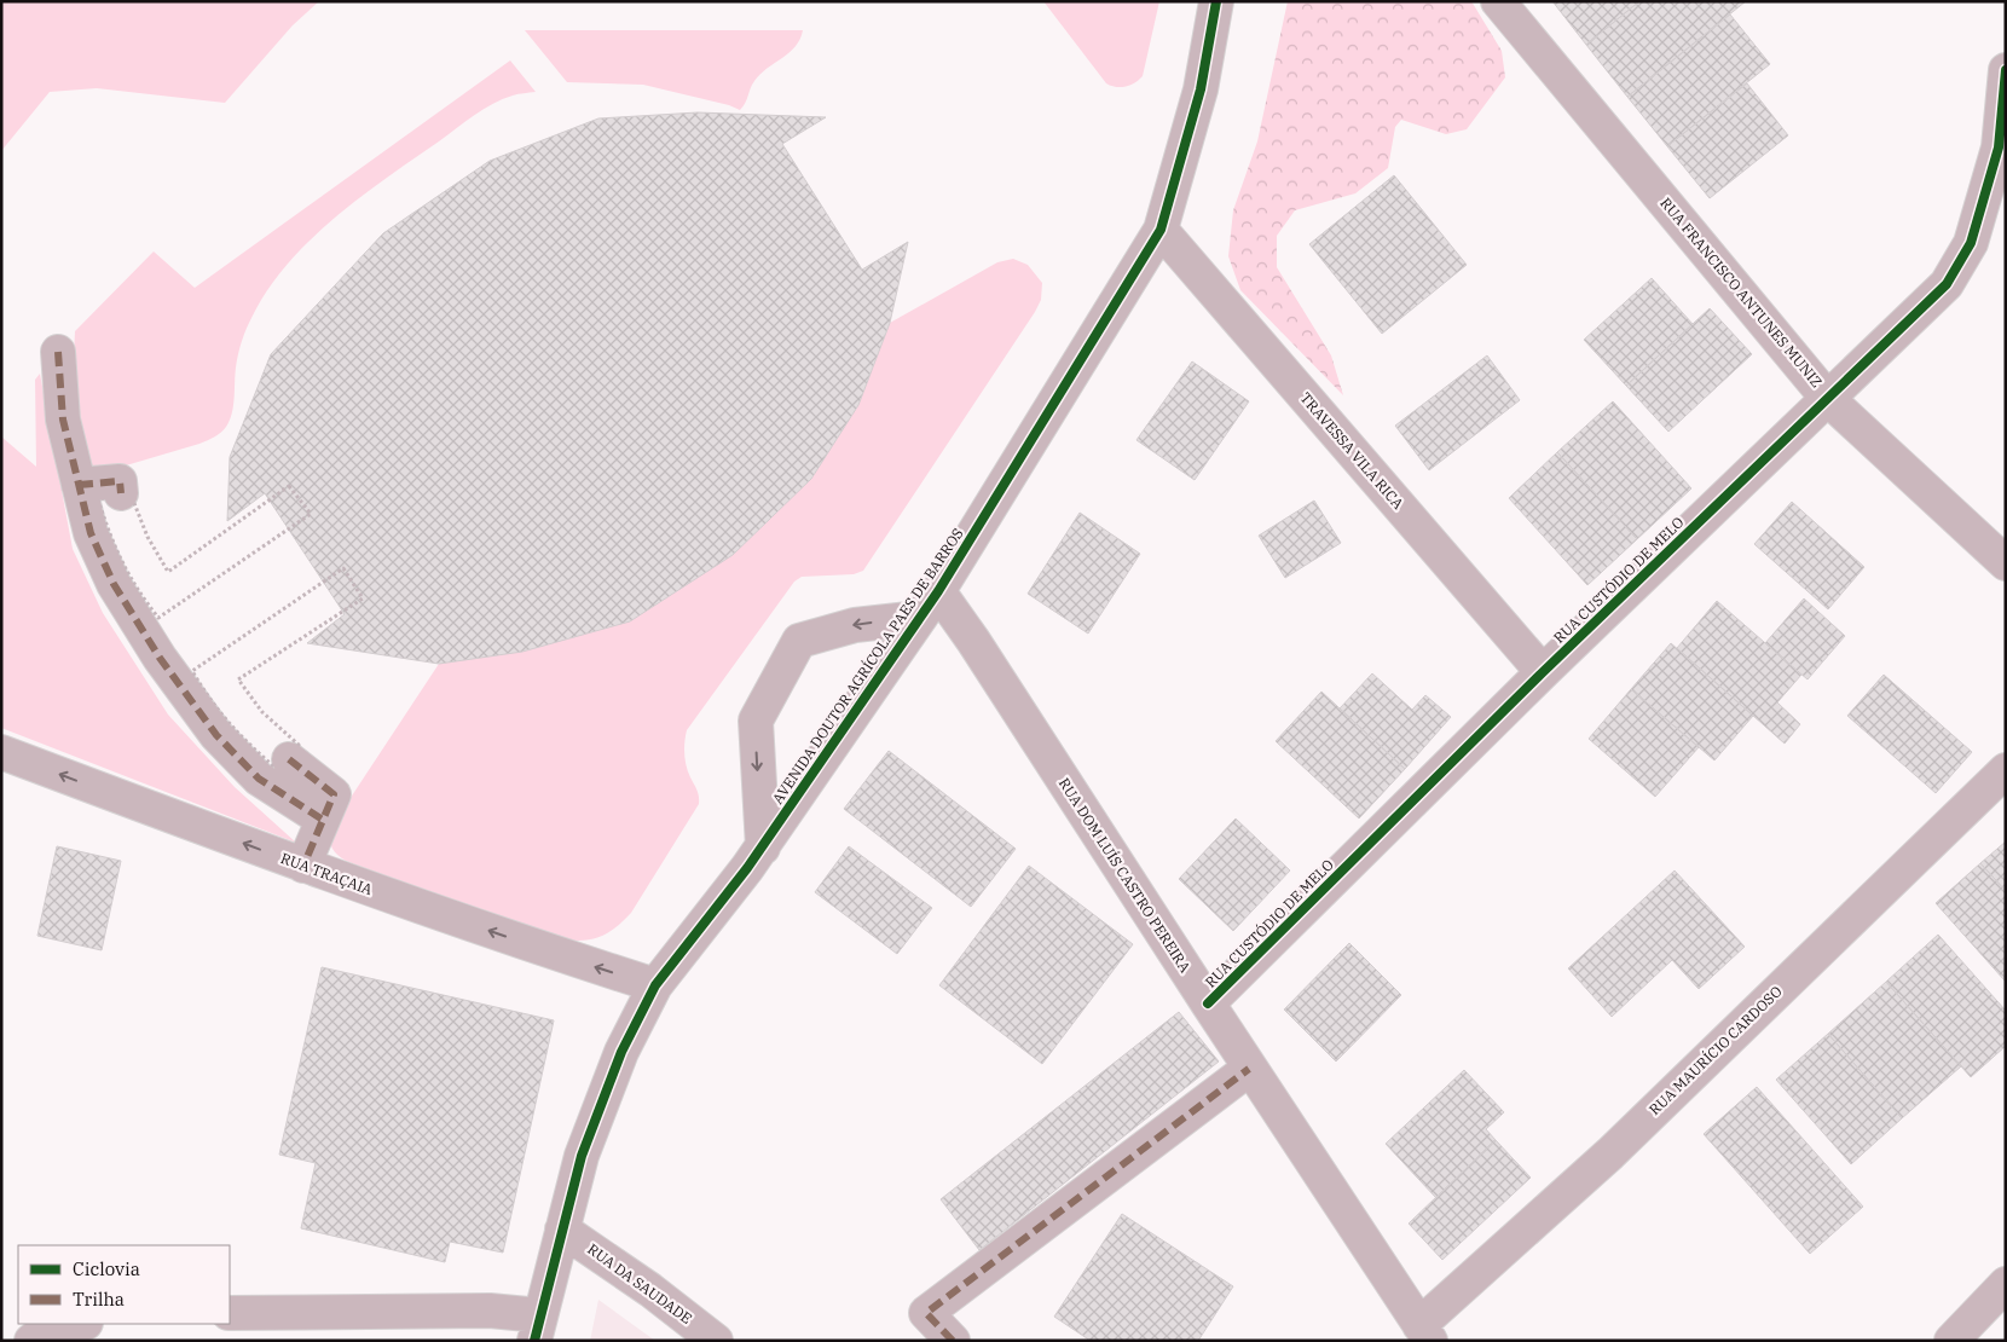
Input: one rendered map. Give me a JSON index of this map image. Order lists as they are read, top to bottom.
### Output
{
  "streets": {
    "street": [
      "RUA FRANCISCO ANTUNES MUNIZ",
      "TRAVESSA VILA RICA",
      "RUA CUSTÓDIO DE MELO",
      "AVENIDA DOUTOR AGRÍCOLA PAES DE BARROS",
      "RUA TRAÇAIA",
      "RUA DOM LUÍS CASTRO PEREIRA",
      "RUA MAURÍCIO CARDOSO",
      "RUA DA SAUDADE"
    ]
  },
  "crossings": [
    ["RUA FRANCISCO ANTUNES MUNIZ", "RUA CUSTÓDIO DE MELO"],
    ["TRAVESSA VILA RICA", "RUA CUSTÓDIO DE MELO"],
    ["TRAVESSA VILA RICA", "AVENIDA DOUTOR AGRÍCOLA PAES DE BARROS"],
    ["RUA CUSTÓDIO DE MELO", "RUA DOM LUÍS CASTRO PEREIRA"],
    ["AVENIDA DOUTOR AGRÍCOLA PAES DE BARROS", "RUA TRAÇAIA"],
    ["AVENIDA DOUTOR AGRÍCOLA PAES DE BARROS", "RUA DOM LUÍS CASTRO PEREIRA"],
    ["AVENIDA DOUTOR AGRÍCOLA PAES DE BARROS", "RUA DA SAUDADE"],
    ["RUA DOM LUÍS CASTRO PEREIRA", "RUA MAURÍCIO CARDOSO"]
  ],
  "one_way": ["RUA TRAÇAIA"],
  "legend": ["Ciclovia", "Trilha"]
}
